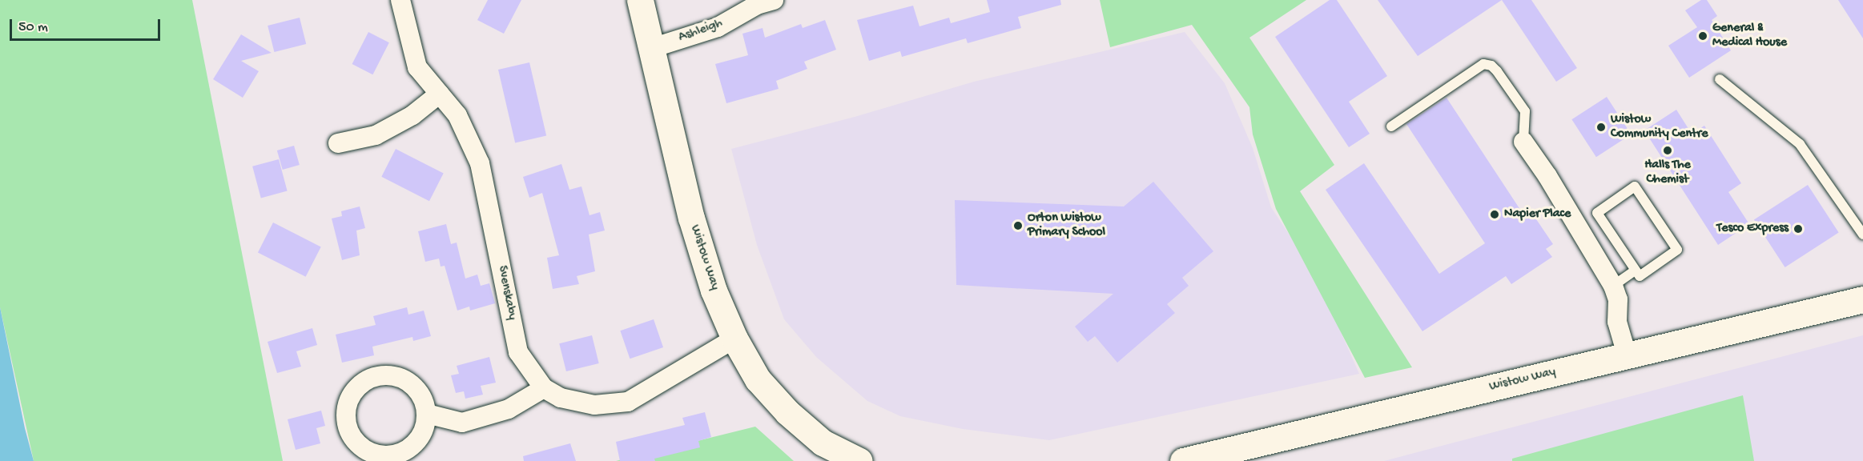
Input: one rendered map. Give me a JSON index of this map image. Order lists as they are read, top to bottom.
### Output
{
  "streets": {
    "street": ["Ashleigh", "Wistow Way", "Svenskaby"]
  },
  "crossings": [
    ["Ashleigh", "Wistow Way"],
    ["Wistow Way", "Svenskaby"]
  ],
  "places": [
    "General & Medical House",
    "Wistow Community Centre",
    "Halls The Chemist",
    "Napier Place",
    "Orton Wistow Primary School",
    "Tesco Express"
  ],
  "scale_bar": "50 m"
}
